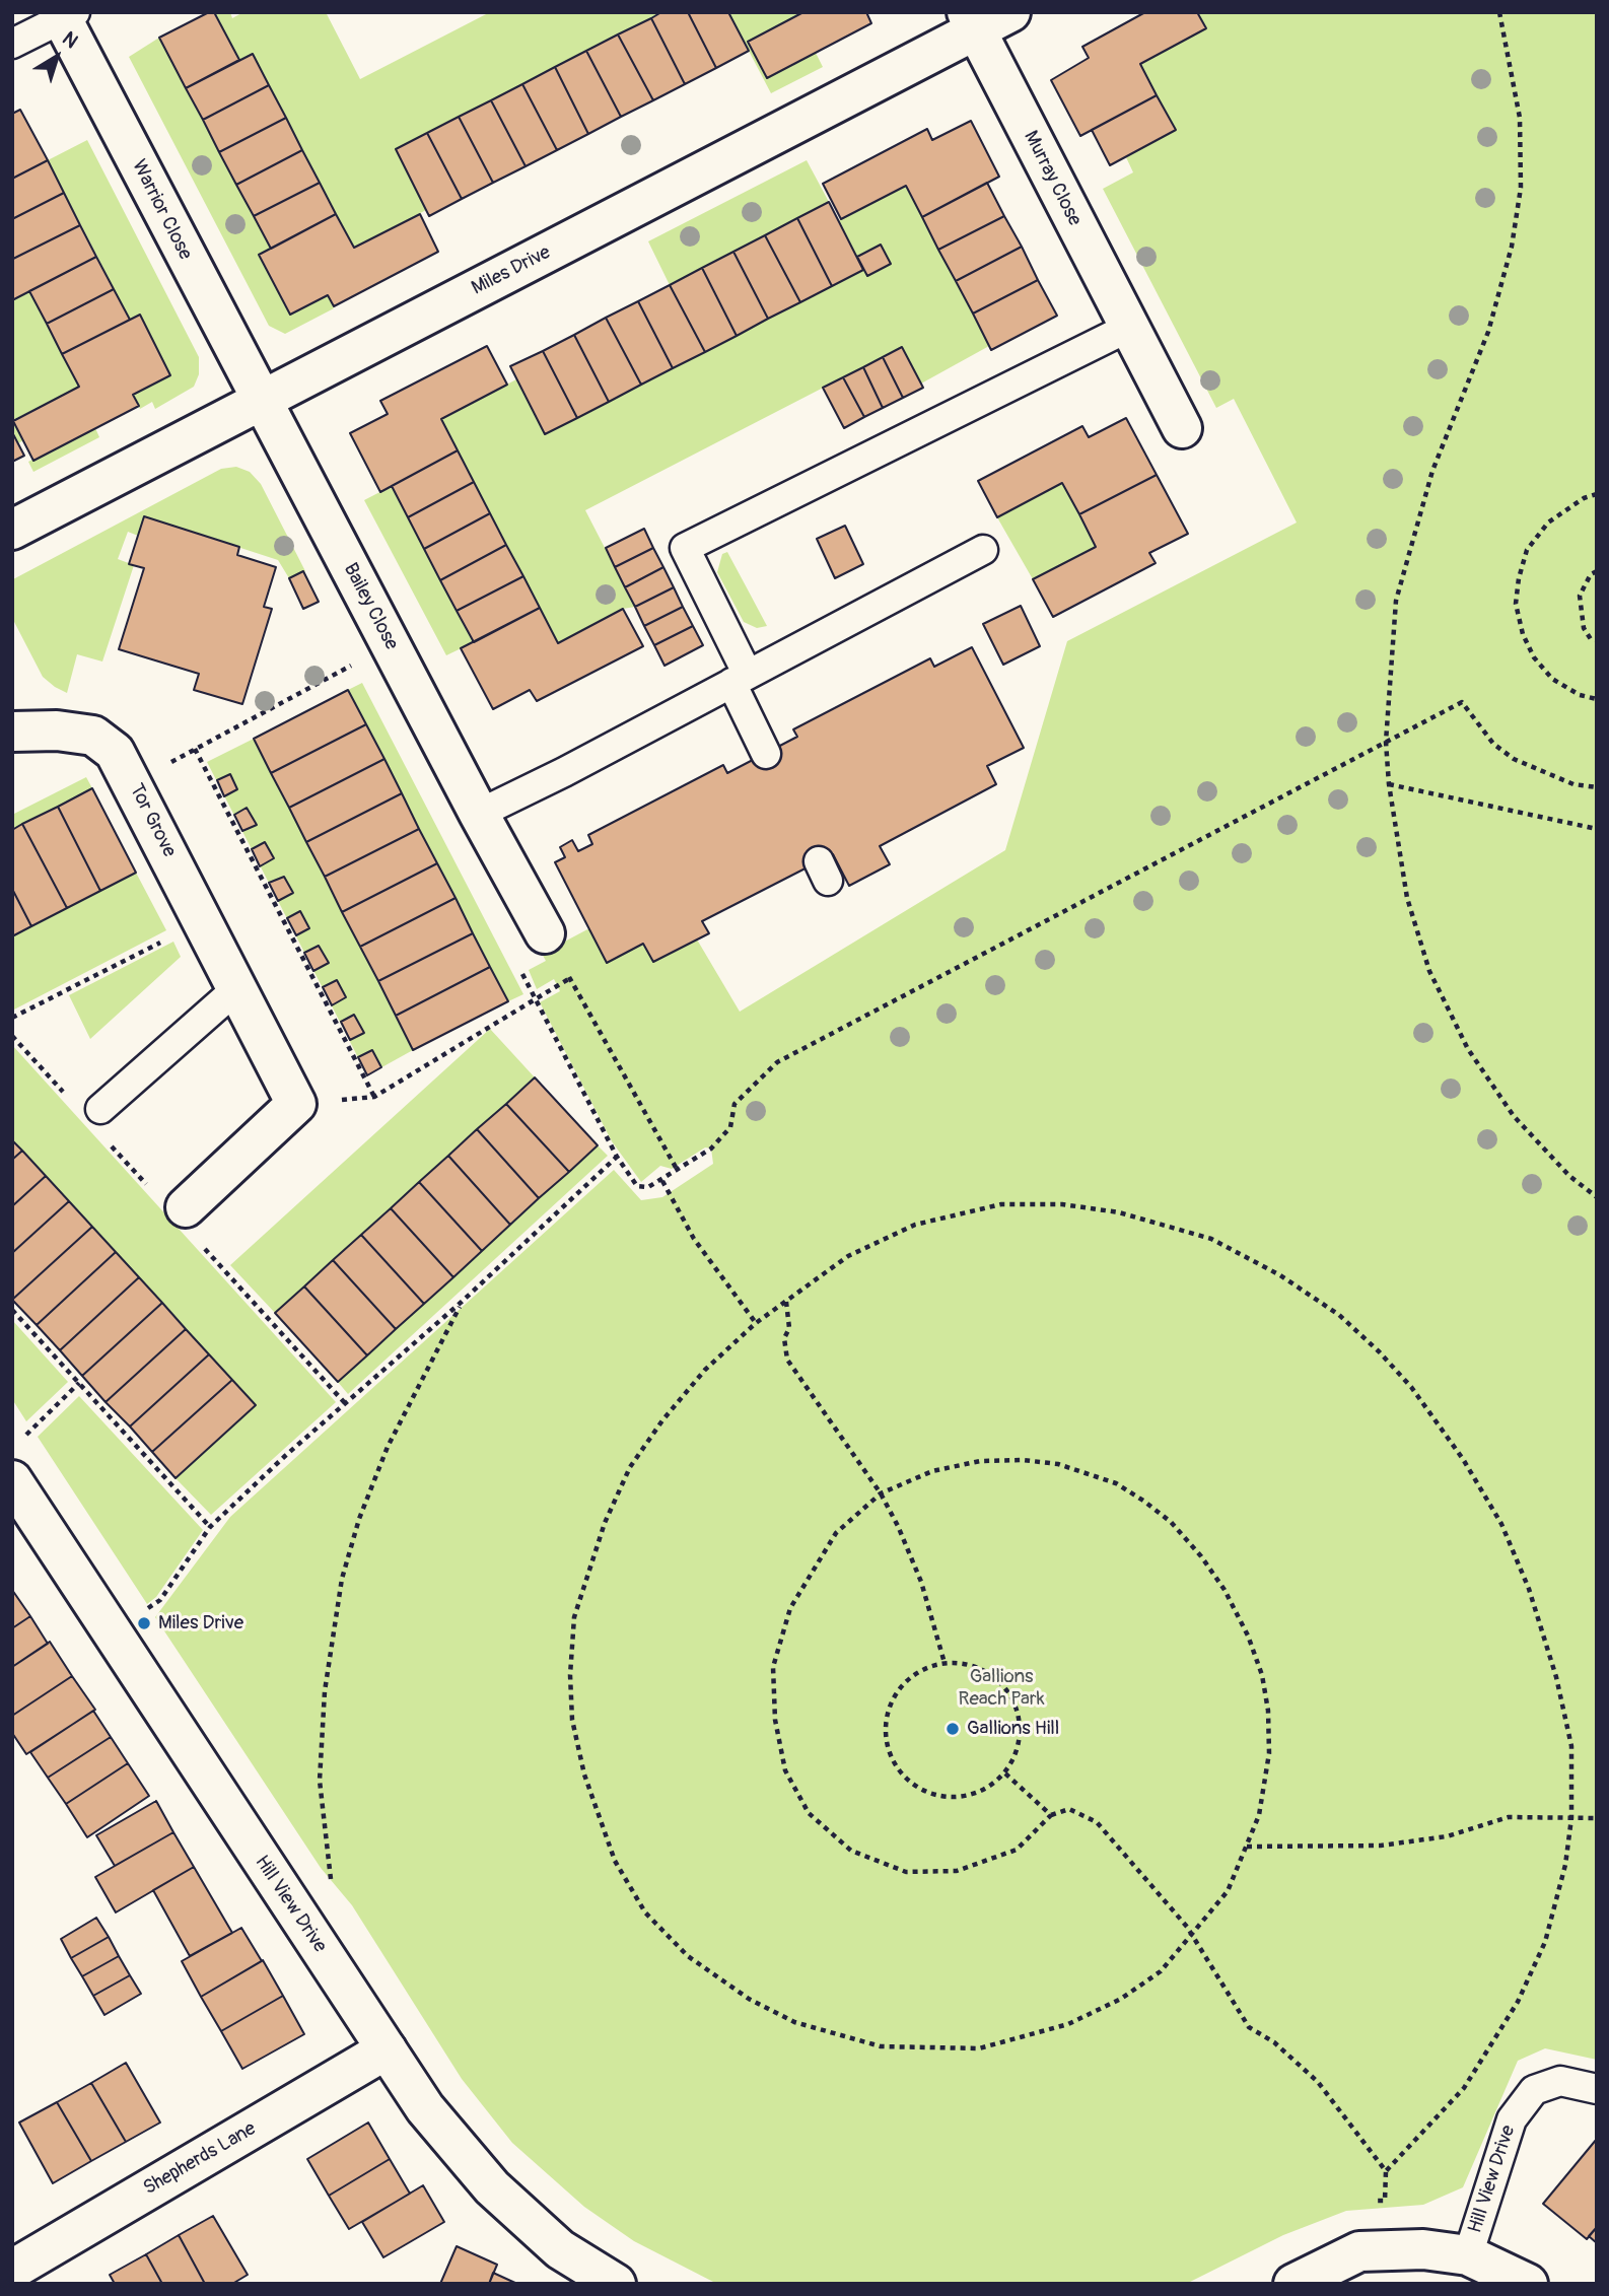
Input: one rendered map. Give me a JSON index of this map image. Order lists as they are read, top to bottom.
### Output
{
  "streets": {
    "street": [
      "Murray Close",
      "Warrior Close",
      "Miles Drive",
      "Bailey Close",
      "Tor Grove",
      "Hill View Drive",
      "Shepherds Lane"
    ]
  },
  "crossings": [
    ["Murray Close", "Miles Drive"],
    ["Warrior Close", "Miles Drive"],
    ["Warrior Close", "Bailey Close"],
    ["Miles Drive", "Bailey Close"],
    ["Hill View Drive", "Shepherds Lane"]
  ],
  "parks": ["Gallions Reach Park"],
  "places": ["Miles Drive", "Gallions Hill"],
  "north": "top right"
}
